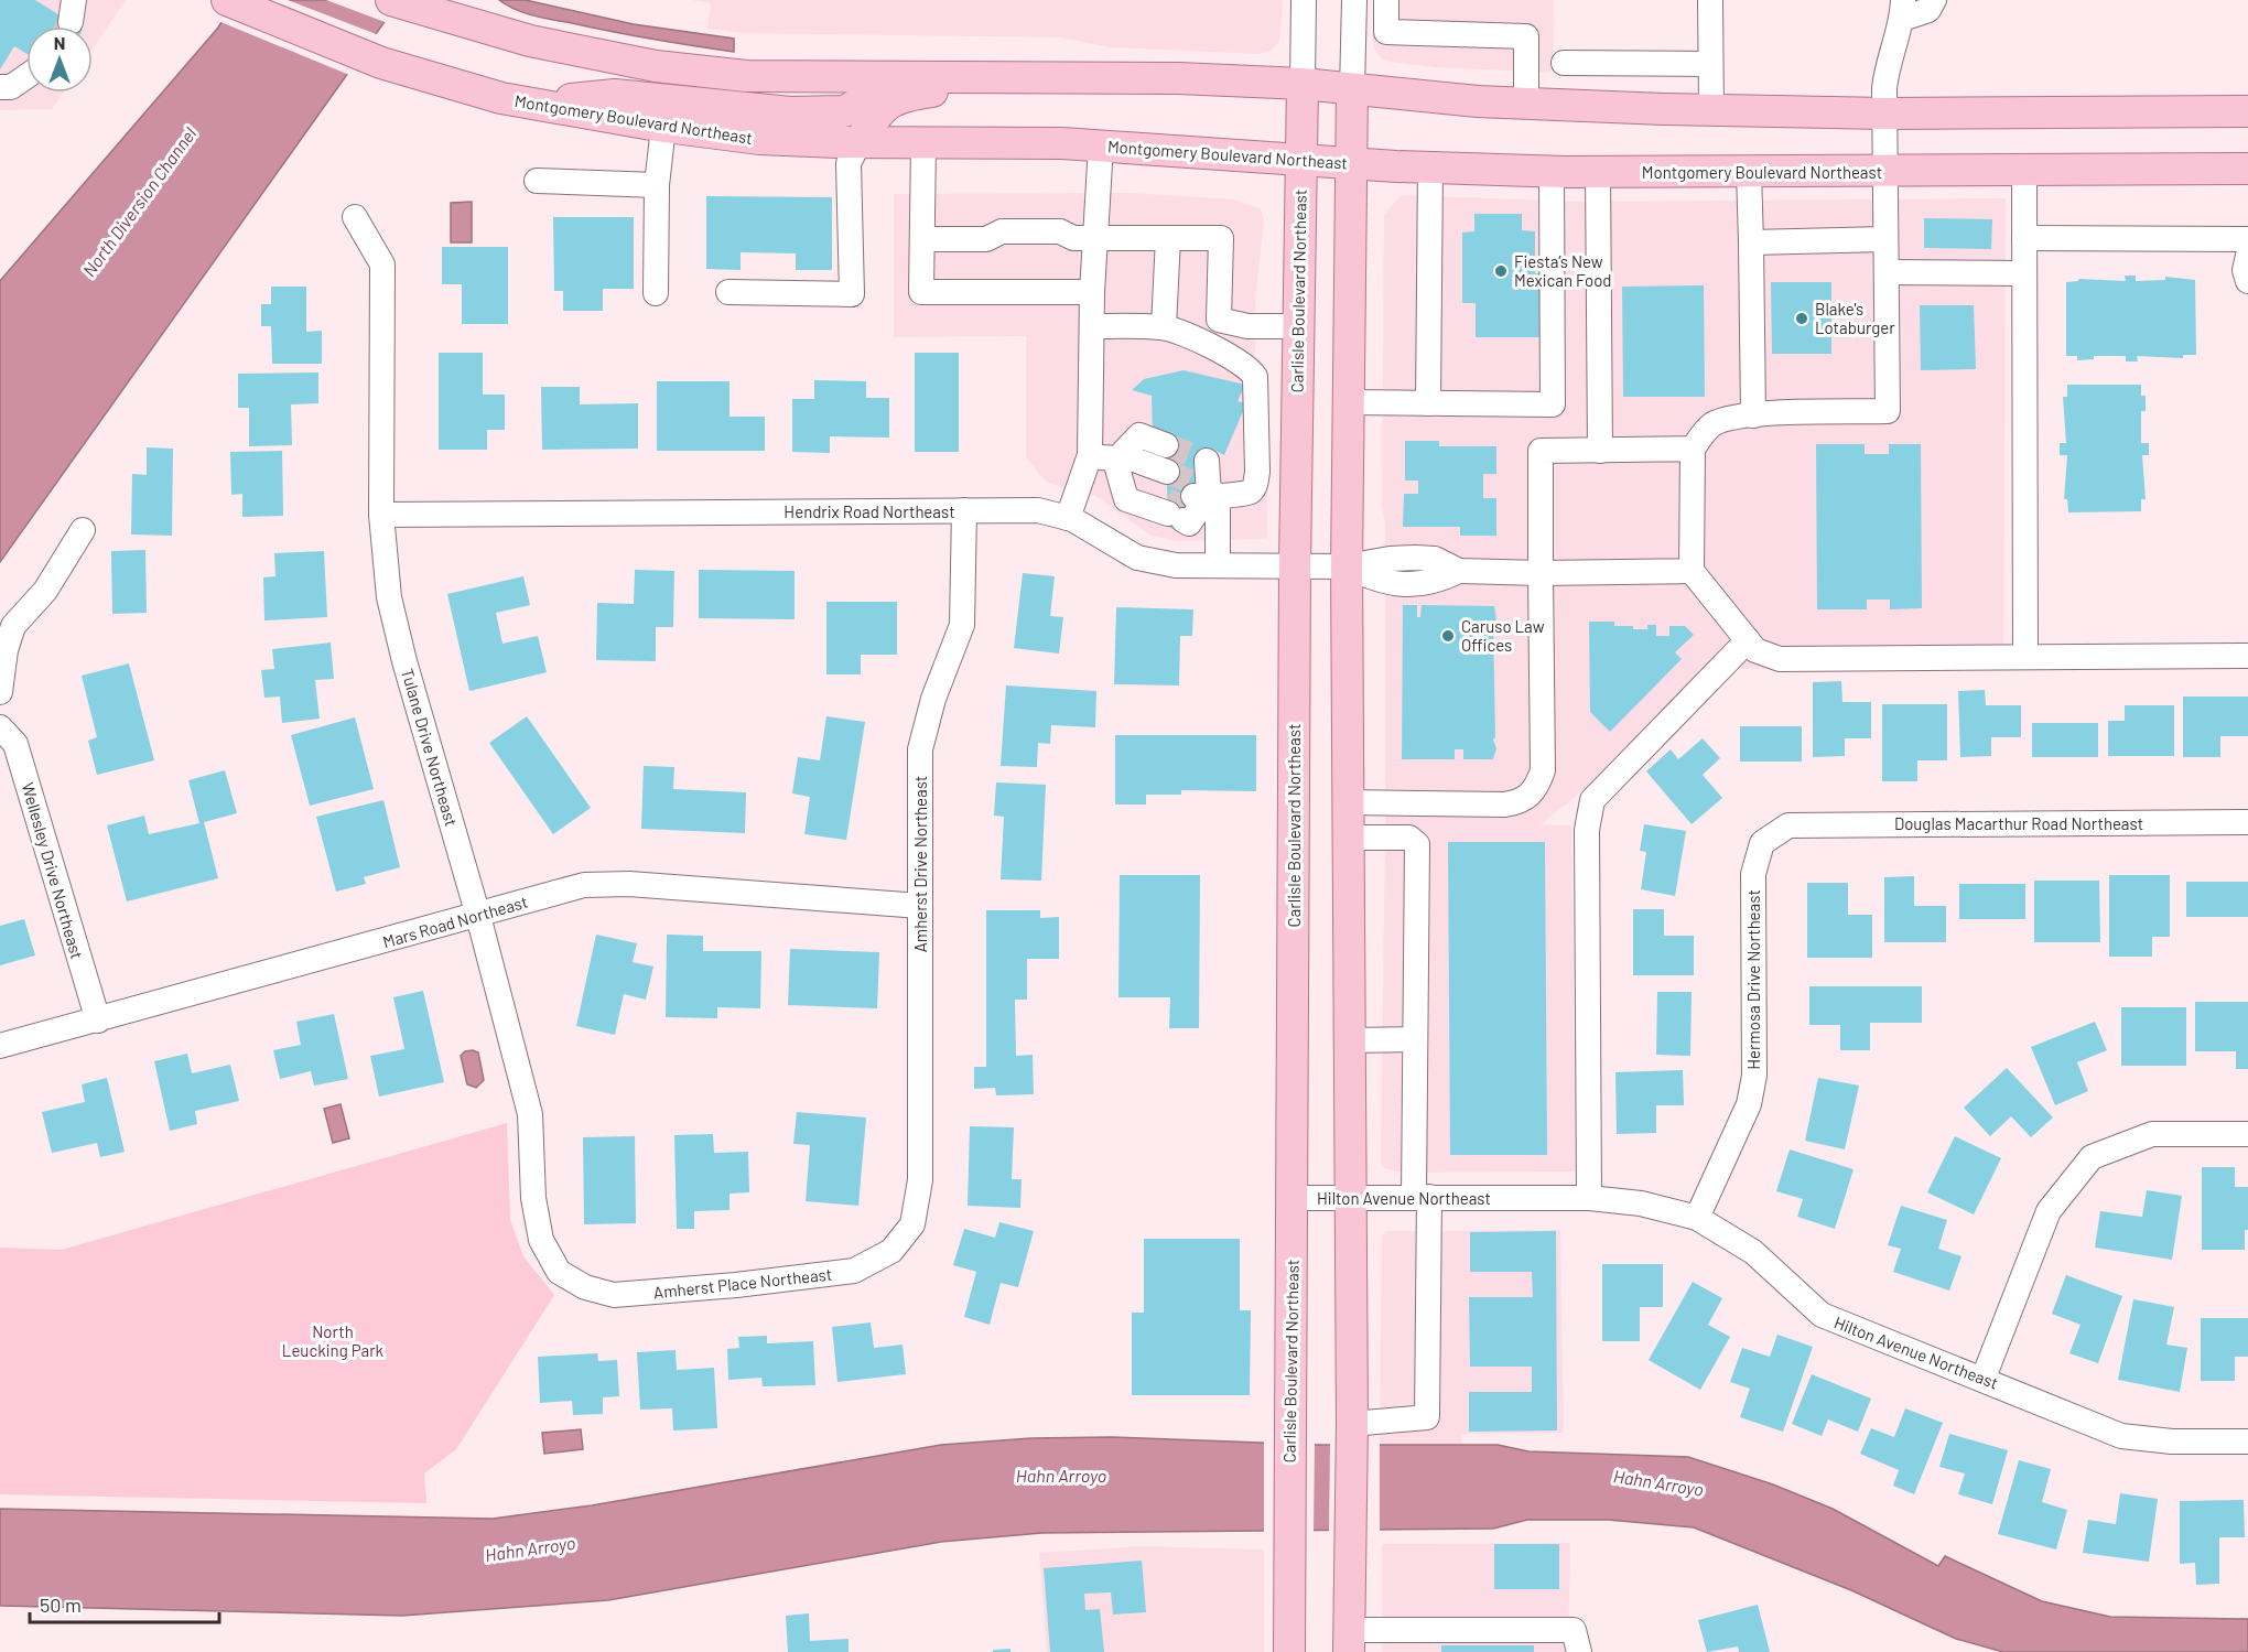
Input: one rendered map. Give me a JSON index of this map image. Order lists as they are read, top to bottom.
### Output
{
  "streets": {
    "main road": ["Montgomery Boulevard Northeast", "Carlisle Boulevard Northeast"],
    "street": [
      "Hendrix Road Northeast",
      "Tulane Drive Northeast",
      "Douglas Macarthur Road Northeast",
      "Amherst Drive Northeast",
      "Wellesley Drive Northeast",
      "Mars Road Northeast",
      "Hermosa Drive Northeast",
      "Hilton Avenue Northeast",
      "Amherst Place Northeast"
    ]
  },
  "crossings": [
    ["Montgomery Boulevard Northeast", "Carlisle Boulevard Northeast"],
    ["Carlisle Boulevard Northeast", "Hendrix Road Northeast"],
    ["Carlisle Boulevard Northeast", "Hilton Avenue Northeast"],
    ["Hendrix Road Northeast", "Tulane Drive Northeast"],
    ["Hendrix Road Northeast", "Amherst Drive Northeast"],
    ["Tulane Drive Northeast", "Mars Road Northeast"],
    ["Tulane Drive Northeast", "Amherst Place Northeast"],
    ["Douglas Macarthur Road Northeast", "Hermosa Drive Northeast"],
    ["Amherst Drive Northeast", "Mars Road Northeast"],
    ["Amherst Drive Northeast", "Amherst Place Northeast"],
    ["Wellesley Drive Northeast", "Mars Road Northeast"],
    ["Hermosa Drive Northeast", "Hilton Avenue Northeast"]
  ],
  "water": ["North Diversion Channel", "Hahn Arroyo"],
  "parks": ["North Leucking Park"],
  "places": ["Fiesta’s New Mexican Food", "Blake's Lotaburger", "Caruso Law Offices"],
  "scale_bar": "50 m",
  "north": "top"
}
